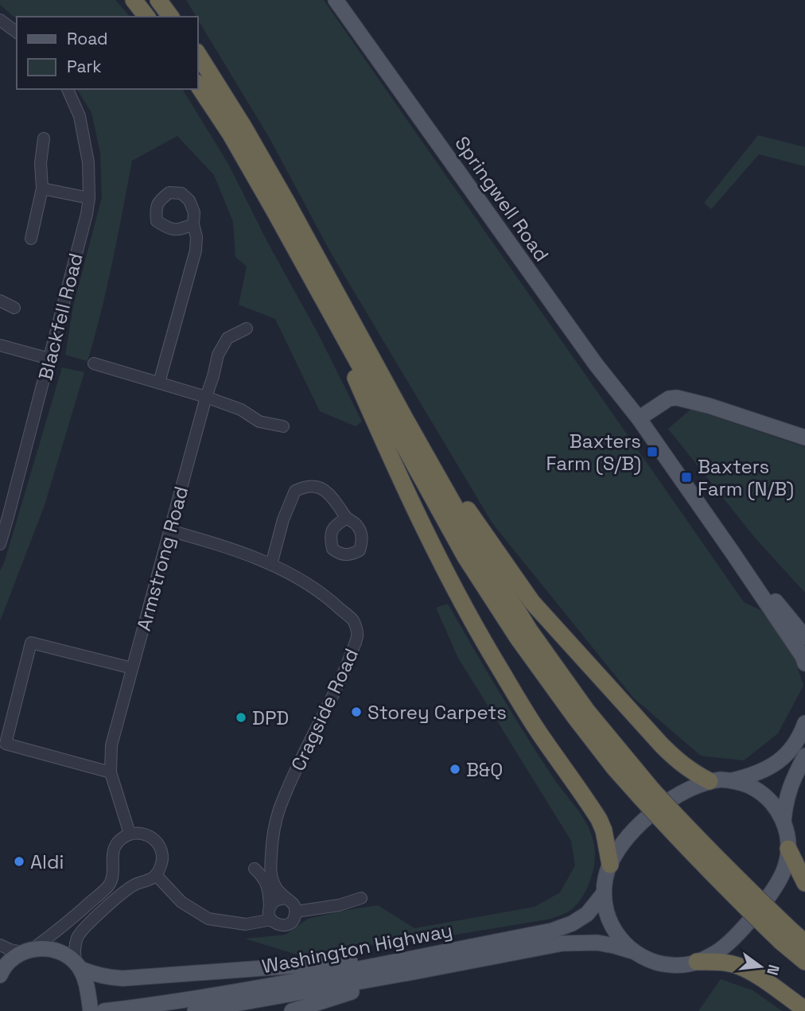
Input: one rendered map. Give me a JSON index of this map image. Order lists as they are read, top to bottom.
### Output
{
  "streets": {
    "main road": ["Springwell Road", "Washington Highway"],
    "street": ["Blackfell Road", "Armstrong Road", "Cragside Road"]
  },
  "crossings": [
    ["Armstrong Road", "Cragside Road"]
  ],
  "places": {
    "transit": ["Baxters Farm (S/B)", "Baxters Farm (N/B)"],
    "other": [
      "Storey Carpets",
      "DPD",
      "B&Q",
      "Aldi"
    ]
  },
  "legend": ["Road", "Park"],
  "north": "right"
}
